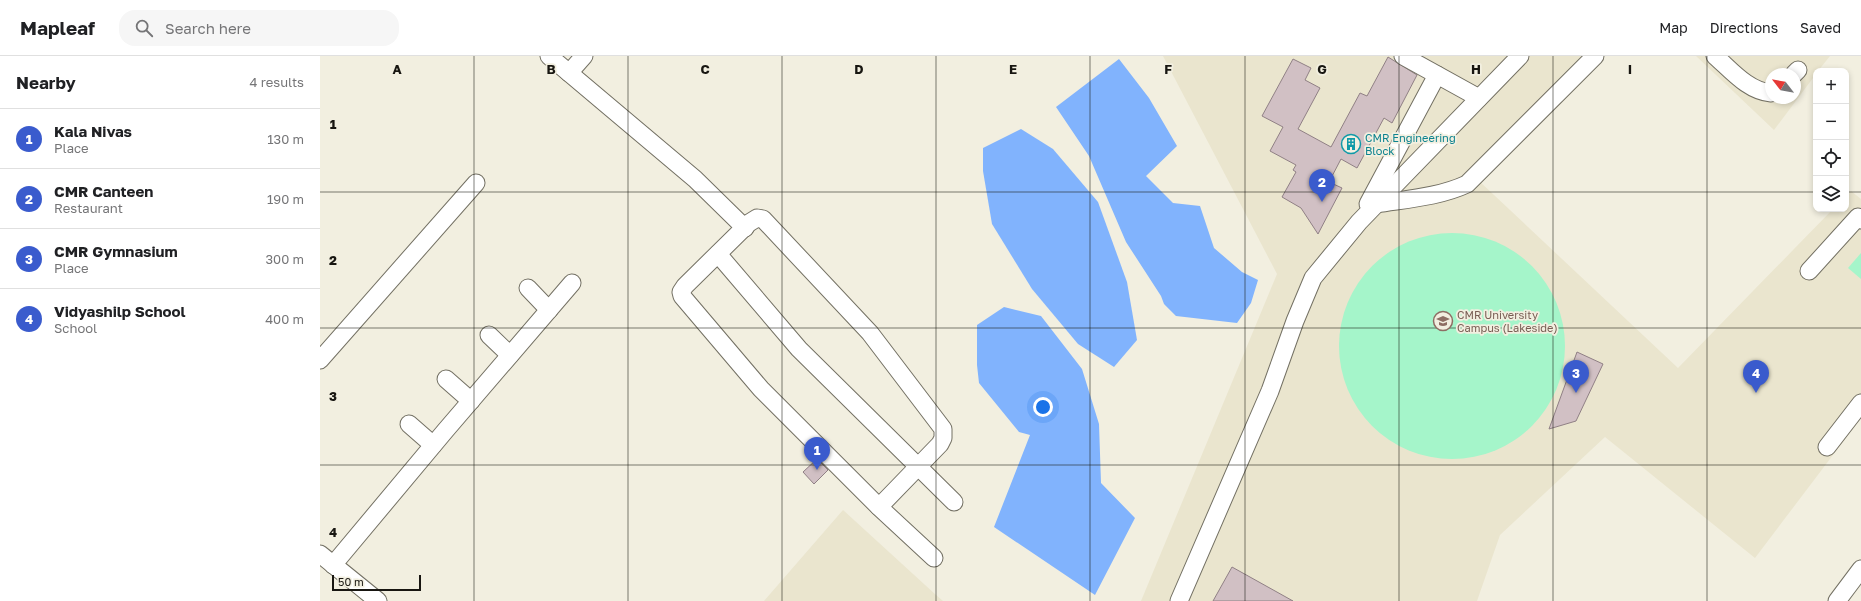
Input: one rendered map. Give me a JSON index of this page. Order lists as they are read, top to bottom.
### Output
{
  "places": {
    "building": ["CMR Engineering Block"],
    "school or university": ["CMR University Campus (Lakeside)"]
  },
  "scale_bar": "50 m",
  "north": "top left",
  "page": {
    "header": "Mapleaf",
    "search": "Search here",
    "nav": ["Map", "Directions", "Saved"],
    "heading": ["Nearby", "4 results"],
    "map_buttons": ["+", "−"],
    "list": [
      {
        "mark": "1",
        "name": "Kala Nivas",
        "note": "Place",
        "value": "130 m"
      },
      {
        "mark": "2",
        "name": "CMR Canteen",
        "note": "Restaurant",
        "value": "190 m"
      },
      {
        "mark": "3",
        "name": "CMR Gymnasium",
        "note": "Place",
        "value": "300 m"
      },
      {
        "mark": "4",
        "name": "Vidyashilp School",
        "note": "School",
        "value": "400 m"
      }
    ],
    "pins": [
      "2",
      "3",
      "4",
      "1"
    ],
    "scale": "50 m"
  },
  "grid": {
    "columns": [
      "A",
      "B",
      "C",
      "D",
      "E",
      "F",
      "G",
      "H",
      "I"
    ],
    "rows": [
      "1",
      "2",
      "3",
      "4"
    ]
  }
}
